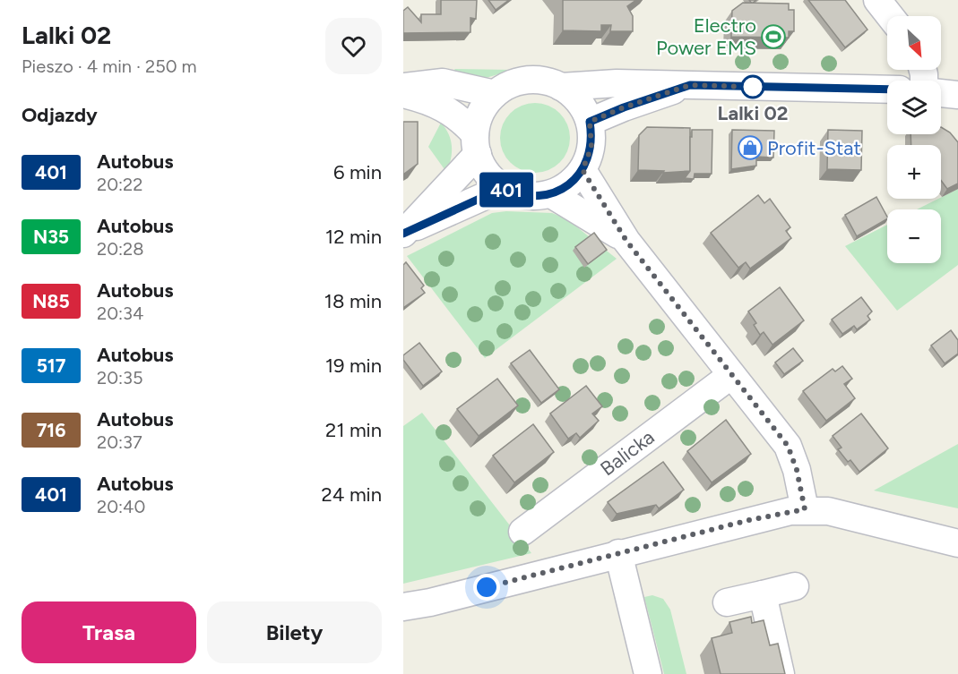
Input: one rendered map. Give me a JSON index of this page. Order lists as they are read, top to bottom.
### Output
{
  "streets": {
    "street": ["Balicka"]
  },
  "places": {
    "sports": ["Electro Power EMS"],
    "other": ["Lalki 02"],
    "shop": ["Profit-Stat"]
  },
  "lines": ["bus line 401"],
  "north": "bottom right",
  "page": {
    "heading": [
      ["Lalki 02", "Pieszo · 4 min · 250 m"],
      "Odjazdy"
    ],
    "on_map": "401",
    "map_buttons": ["+", "−"],
    "list": [
      {
        "mark": "401",
        "name": "Autobus",
        "note": "20:22",
        "value": "6 min"
      },
      {
        "mark": "N35",
        "name": "Autobus",
        "note": "20:28",
        "value": "12 min"
      },
      {
        "mark": "N85",
        "name": "Autobus",
        "note": "20:34",
        "value": "18 min"
      },
      {
        "mark": "517",
        "name": "Autobus",
        "note": "20:35",
        "value": "19 min"
      },
      {
        "mark": "716",
        "name": "Autobus",
        "note": "20:37",
        "value": "21 min"
      },
      {
        "mark": "401",
        "name": "Autobus",
        "note": "20:40",
        "value": "24 min"
      }
    ],
    "buttons": ["Trasa", "Bilety"]
  }
}
